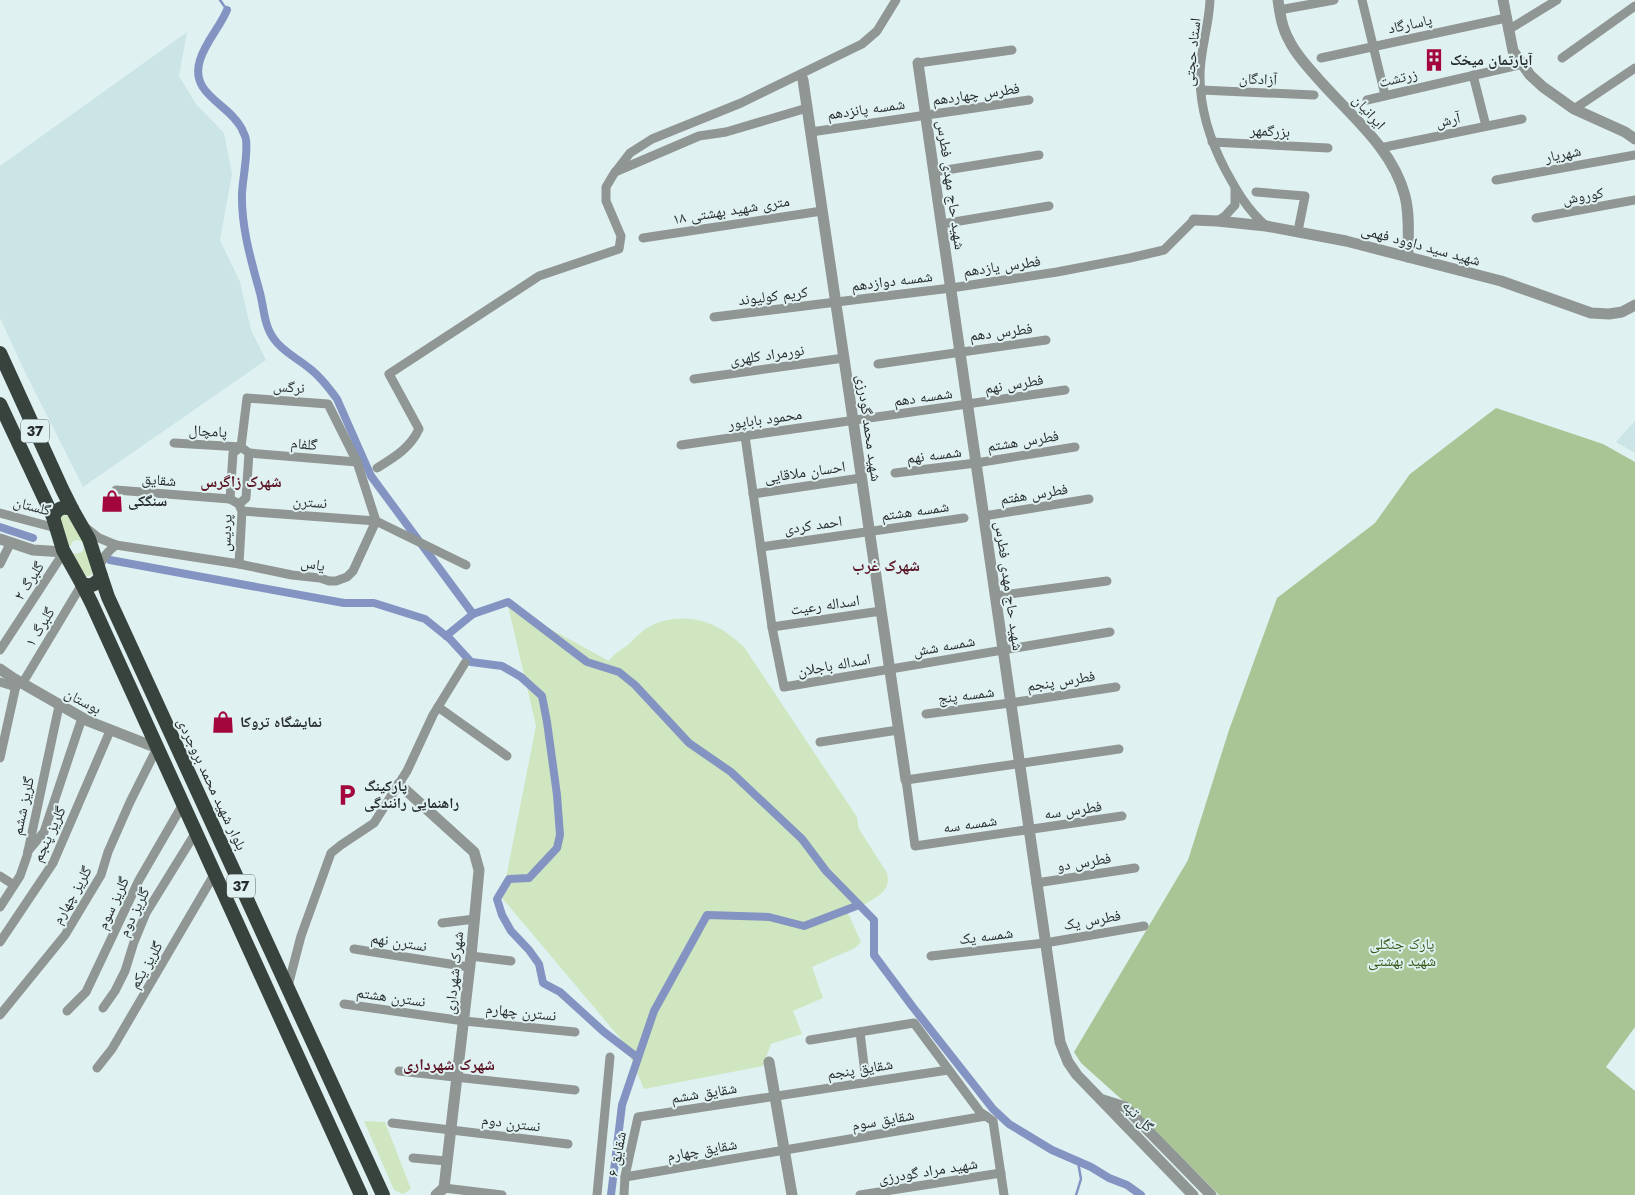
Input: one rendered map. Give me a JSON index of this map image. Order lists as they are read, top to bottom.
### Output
{
  "streets": {
    "highway": ["37", "بلوار شهید محمد بروجردی"],
    "street": [
      "پاسارگاد",
      "استاد حجتی",
      "زرتشت",
      "آزادگان",
      "فطرس چهاردهم",
      "شمسه پانزدهم",
      "ایرانیان",
      "آرش",
      "بزرگمهر",
      "شهریار",
      "شهید حاج مهدی فطرس",
      "کوروش",
      "۱۸ متری شهید بهشتی",
      "شهید سید داوود فهمی",
      "فطرس یازدهم",
      "شمسه دوازدهم",
      "کریم کولیوند",
      "فطرس دهم",
      "نورمراد کلهری",
      "فطرس نهم",
      "نرگس",
      "شمسه دهم",
      "محمود باباپور",
      "شهید محمد گودرزی",
      "پامچال",
      "فطرس هشتم",
      "گلفام",
      "شمسه نهم",
      "احسان ملاقایی",
      "شقایق",
      "فطرس هفتم",
      "نسترن",
      "گلستان",
      "شمسه هشتم",
      "احمد کردی",
      "پردیس",
      "یاس",
      "گلبرگ ۲",
      "اسداله رعیت",
      "گلبرگ ۱",
      "شمسه شش",
      "اسداله باجلان",
      "فطرس پنجم",
      "شمسه پنج",
      "بوستان",
      "گلریز ششم",
      "فطرس سه",
      "شمسه سه",
      "گلریز پنجم",
      "فطرس دو",
      "گلریز چهارم",
      "گلریز سوم",
      "گلریز دوم",
      "فطرس یک",
      "شمسه یک",
      "نسترن نهم",
      "گلریز یکم",
      "شهرک شهرداری",
      "نسترن هشتم",
      "نسترن چهارم",
      "شقایق پنجم",
      "شقایق ششم",
      "گل تپه",
      "شقایق سوم",
      "نسترن دوم",
      "شقایق چهارم",
      "شقایق ۶",
      "شهید مراد گودرزی"
    ]
  },
  "crossings": [
    ["استاد حجتی", "آزادگان"],
    ["استاد حجتی", "بزرگمهر"],
    ["استاد حجتی", "شهید سید داوود فهمی"],
    ["فطرس چهاردهم", "شمسه پانزدهم"],
    ["فطرس چهاردهم", "شهید حاج مهدی فطرس"],
    ["شمسه پانزدهم", "شهید حاج مهدی فطرس"],
    ["شمسه پانزدهم", "شهید محمد گودرزی"],
    ["ایرانیان", "آرش"],
    ["ایرانیان", "شهید سید داوود فهمی"],
    ["شهید حاج مهدی فطرس", "فطرس یازدهم"],
    ["شهید حاج مهدی فطرس", "شمسه دوازدهم"],
    ["شهید حاج مهدی فطرس", "فطرس دهم"],
    ["شهید حاج مهدی فطرس", "فطرس نهم"],
    ["شهید حاج مهدی فطرس", "شمسه دهم"],
    ["شهید حاج مهدی فطرس", "فطرس هشتم"],
    ["شهید حاج مهدی فطرس", "شمسه نهم"],
    ["شهید حاج مهدی فطرس", "فطرس هفتم"],
    ["شهید حاج مهدی فطرس", "شمسه شش"],
    ["شهید حاج مهدی فطرس", "فطرس پنجم"],
    ["شهید حاج مهدی فطرس", "شمسه پنج"],
    ["شهید حاج مهدی فطرس", "فطرس سه"],
    ["شهید حاج مهدی فطرس", "شمسه سه"],
    ["شهید حاج مهدی فطرس", "فطرس دو"],
    ["شهید حاج مهدی فطرس", "فطرس یک"],
    ["شهید حاج مهدی فطرس", "شمسه یک"],
    ["شهید حاج مهدی فطرس", "گل تپه"],
    ["۱۸ متری شهید بهشتی", "شهید محمد گودرزی"],
    ["شهید سید داوود فهمی", "فطرس یازدهم"],
    ["فطرس یازدهم", "شمسه دوازدهم"],
    ["شمسه دوازدهم", "کریم کولیوند"],
    ["شمسه دوازدهم", "شهید محمد گودرزی"],
    ["کریم کولیوند", "شهید محمد گودرزی"],
    ["نورمراد کلهری", "شهید محمد گودرزی"],
    ["فطرس نهم", "شمسه دهم"],
    ["نرگس", "گلفام"],
    ["نرگس", "پردیس"],
    ["شمسه دهم", "محمود باباپور"],
    ["شمسه دهم", "شهید محمد گودرزی"],
    ["محمود باباپور", "شهید محمد گودرزی"],
    ["شهید محمد گودرزی", "احسان ملاقایی"],
    ["شهید محمد گودرزی", "شمسه هشتم"],
    ["شهید محمد گودرزی", "احمد کردی"],
    ["شهید محمد گودرزی", "اسداله رعیت"],
    ["شهید محمد گودرزی", "شمسه شش"],
    ["شهید محمد گودرزی", "اسداله باجلان"],
    ["شهید محمد گودرزی", "شمسه سه"],
    ["37", "گلستان"],
    ["37", "یاس"],
    ["37", "گلبرگ ۲"],
    ["37", "گلبرگ ۱"],
    ["37", "بوستان"],
    ["37", "بلوار شهید محمد بروجردی"],
    ["37", "گلریز چهارم"],
    ["37", "گلریز سوم"],
    ["37", "گلریز دوم"],
    ["37", "گلریز یکم"],
    ["پامچال", "پردیس"],
    ["فطرس هشتم", "شمسه نهم"],
    ["گلفام", "پردیس"],
    ["شقایق", "پردیس"],
    ["نسترن", "پردیس"],
    ["نسترن", "یاس"],
    ["شمسه هشتم", "احمد کردی"],
    ["پردیس", "یاس"],
    ["اسداله رعیت", "اسداله باجلان"],
    ["گلبرگ ۱", "بوستان"],
    ["شمسه شش", "اسداله باجلان"],
    ["فطرس پنجم", "شمسه پنج"],
    ["بوستان", "گلریز ششم"],
    ["بوستان", "گلریز پنجم"],
    ["بوستان", "گلریز چهارم"],
    ["فطرس سه", "شمسه سه"],
    ["فطرس یک", "شمسه یک"],
    ["نسترن نهم", "شهرک شهرداری"],
    ["شهرک شهرداری", "نسترن هشتم"],
    ["شهرک شهرداری", "نسترن چهارم"],
    ["شهرک شهرداری", "نسترن دوم"],
    ["نسترن هشتم", "نسترن چهارم"],
    ["شقایق پنجم", "شقایق ششم"],
    ["شقایق ششم", "شقایق ۶"],
    ["شقایق سوم", "شقایق چهارم"],
    ["شقایق چهارم", "شقایق ۶"]
  ],
  "districts": ["شهرک زاگرس", "شهرک غرب", "شهرک شهرداری"],
  "parks": ["پارک جنگلی شهید بهشتی"],
  "places": {
    "building": ["آپارتمان میخک"],
    "shop": ["سنگکی", "نمایشگاه تروکا"],
    "parking": ["پارکینگ راهنمایی رانندگی"]
  }
}
